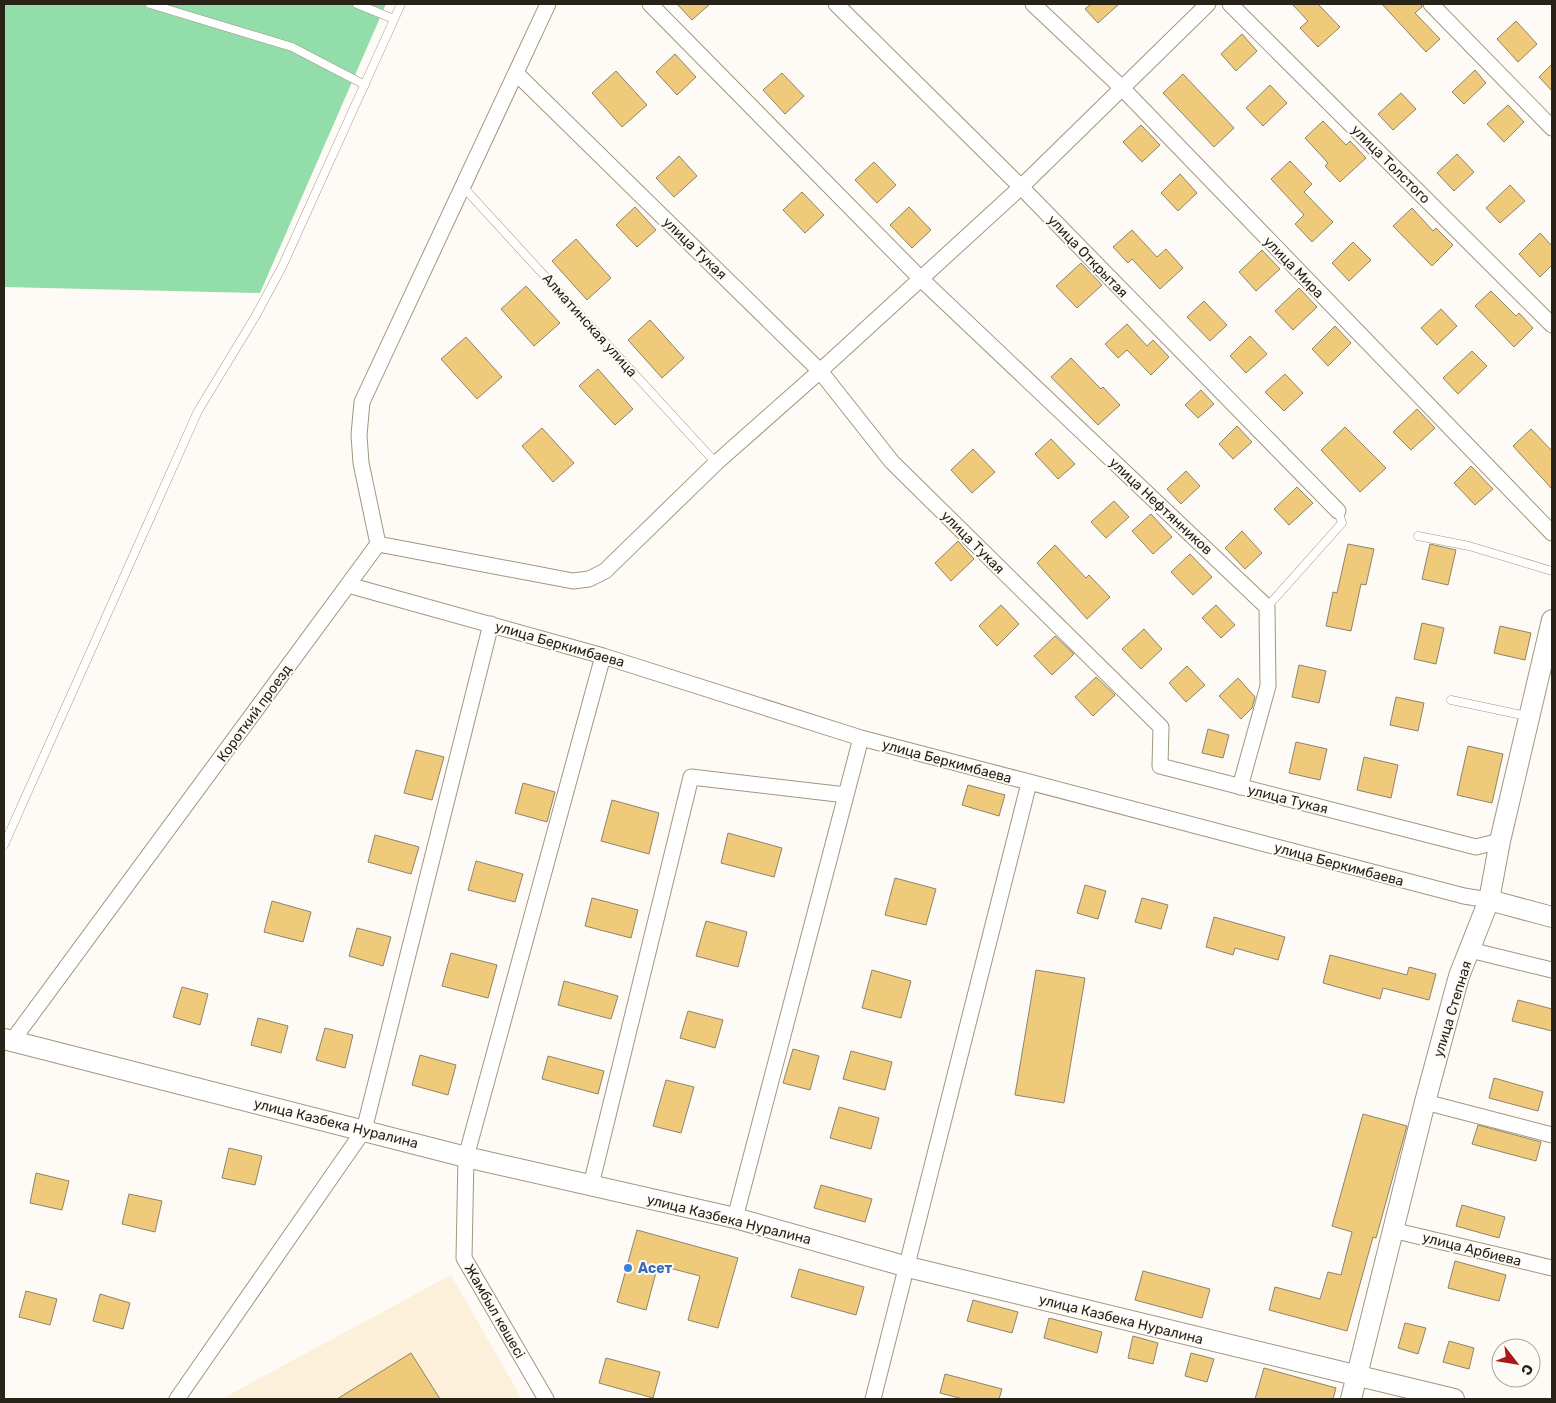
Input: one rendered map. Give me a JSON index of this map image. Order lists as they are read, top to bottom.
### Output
{
  "streets": {
    "street": [
      "улица Толстого",
      "улица Тукая",
      "улица Открытая",
      "улица Мира",
      "улица Нефтянников",
      "улица Беркимбаева",
      "Короткий проезд",
      "улица Степная",
      "улица Казбека Нуралина",
      "улица Арбиева",
      "Жамбыл көшесі"
    ],
    "lane": ["Алматинская улица"]
  },
  "crossings": [
    ["улица Тукая", "улица Степная"],
    ["улица Беркимбаева", "Короткий проезд"],
    ["улица Беркимбаева", "улица Степная"],
    ["улица Беркимбаева", "Жамбыл көшесі"],
    ["Короткий проезд", "улица Казбека Нуралина"],
    ["улица Степная", "улица Казбека Нуралина"],
    ["улица Степная", "улица Арбиева"],
    ["улица Казбека Нуралина", "Жамбыл көшесі"]
  ],
  "places": ["Асет"],
  "north": "bottom right"
}
